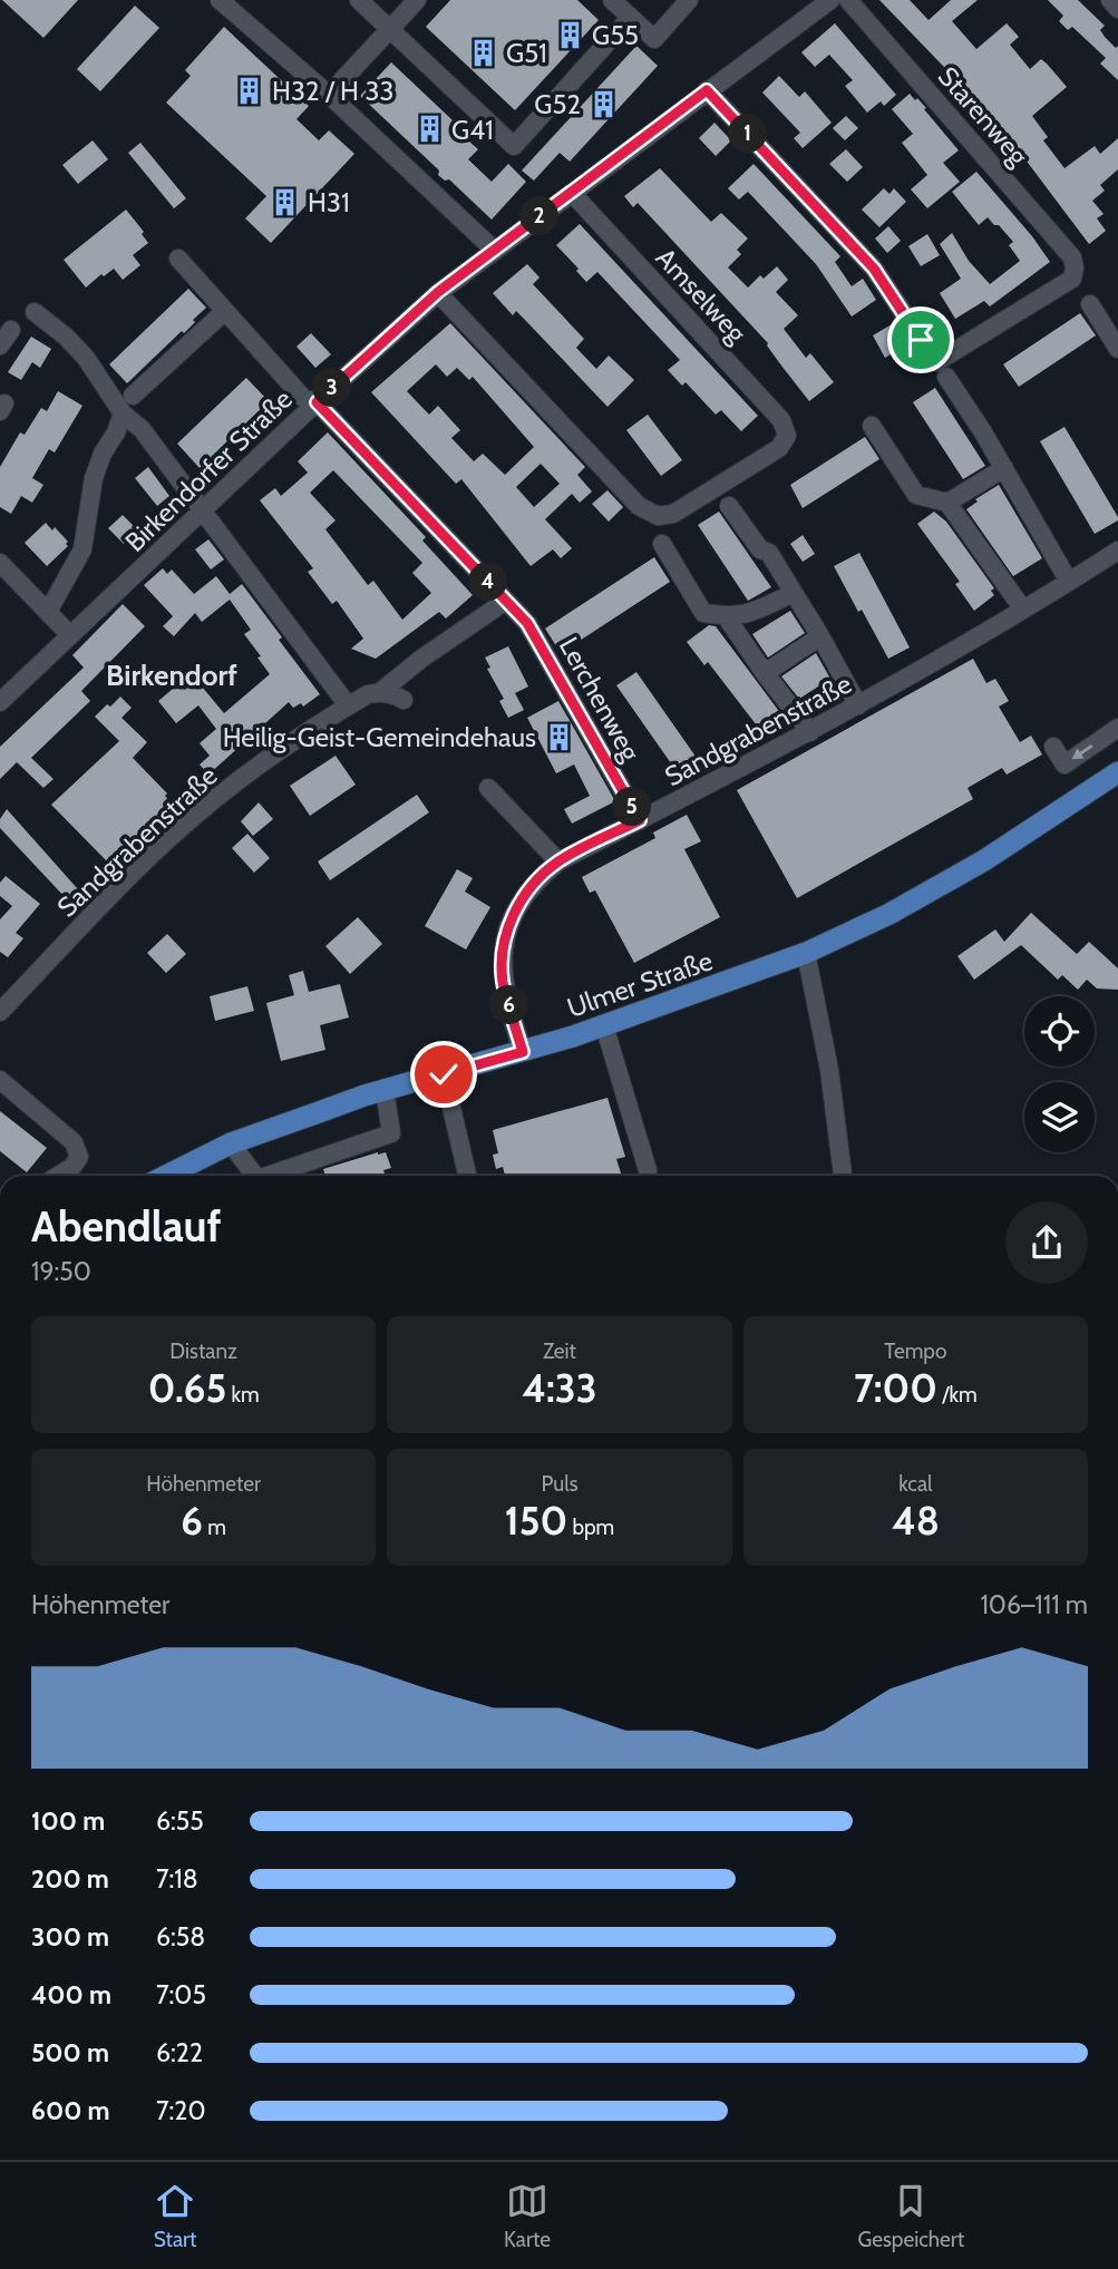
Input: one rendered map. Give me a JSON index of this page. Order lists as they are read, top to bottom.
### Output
{
  "streets": {
    "main road": ["Ulmer Straße"],
    "street": [
      "Starenweg",
      "Amselweg",
      "Birkendorfer Straße",
      "Lerchenweg",
      "Sandgrabenstraße"
    ]
  },
  "crossings": [
    ["Amselweg", "Birkendorfer Straße"],
    ["Birkendorfer Straße", "Lerchenweg"],
    ["Lerchenweg", "Sandgrabenstraße"],
    ["Sandgrabenstraße", "Ulmer Straße"]
  ],
  "districts": ["Birkendorf"],
  "places": {
    "building": [
      "G55",
      "G51",
      "H32 / H 33",
      "G52",
      "G41",
      "H31",
      "Heilig-Geist-Gemeindehaus"
    ]
  },
  "page": {
    "pins": [
      "1",
      "2",
      "3",
      "4",
      "5",
      "6"
    ],
    "heading": ["Abendlauf", "19:50"],
    "stats": [
      ["Distanz", "0.65 km"],
      ["Zeit", "4:33"],
      ["Tempo", "7:00 /km"],
      ["Höhenmeter", "6 m"],
      ["Puls", "150 bpm"],
      ["kcal", "48"]
    ],
    "chart": ["Höhenmeter", "106–111 m"],
    "list": [
      {
        "name": "100 m",
        "note": "6:55"
      },
      {
        "name": "200 m",
        "note": "7:18"
      },
      {
        "name": "300 m",
        "note": "6:58"
      },
      {
        "name": "400 m",
        "note": "7:05"
      },
      {
        "name": "500 m",
        "note": "6:22"
      },
      {
        "name": "600 m",
        "note": "7:20"
      }
    ],
    "tabs": ["Start", "Karte", "Gespeichert"]
  }
}
